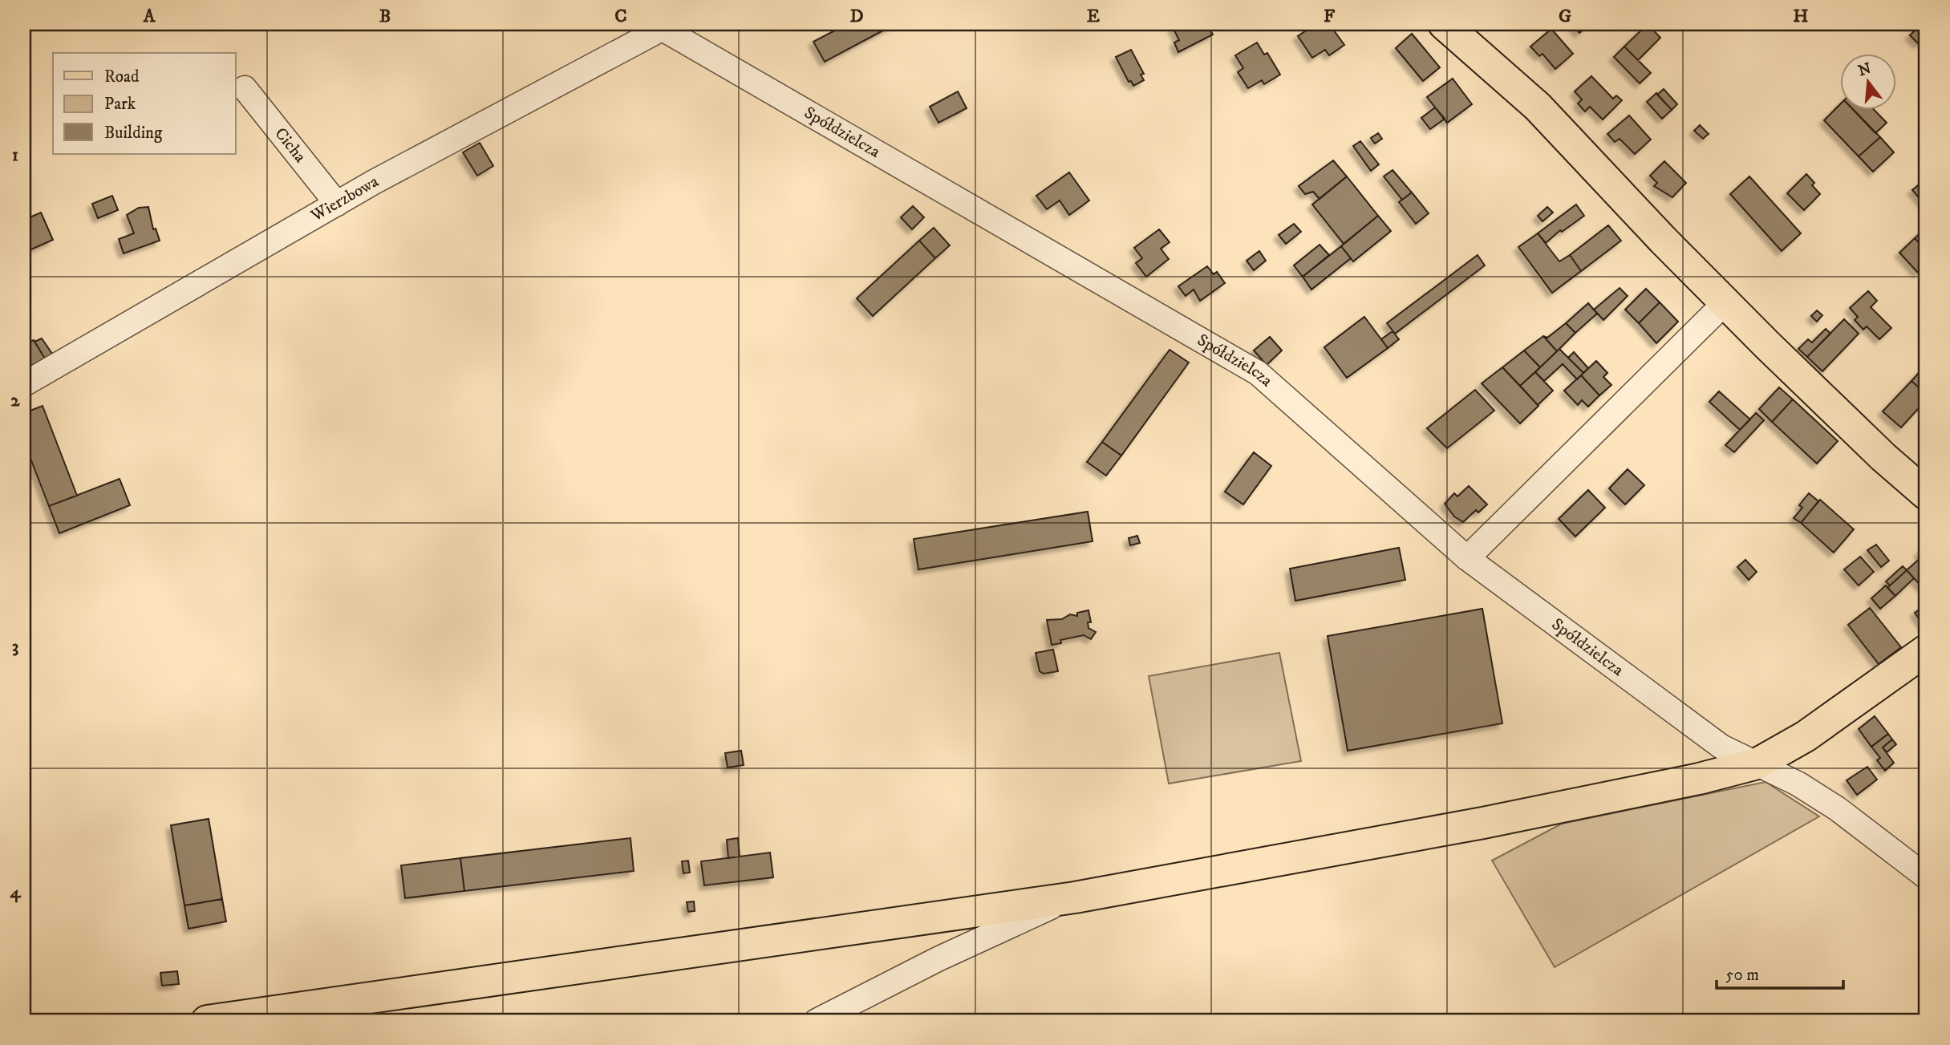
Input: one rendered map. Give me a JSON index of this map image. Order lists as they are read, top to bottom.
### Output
{
  "streets": {
    "street": ["Spółdzielcza", "Cicha", "Wierzbowa"]
  },
  "crossings": [
    ["Spółdzielcza", "Wierzbowa"],
    ["Cicha", "Wierzbowa"]
  ],
  "legend": ["Road", "Park", "Building"],
  "scale_bar": "50 m",
  "north": "top",
  "grid": {
    "columns": [
      "A",
      "B",
      "C",
      "D",
      "E",
      "F",
      "G",
      "H"
    ],
    "rows": [
      "1",
      "2",
      "3",
      "4"
    ]
  }
}
